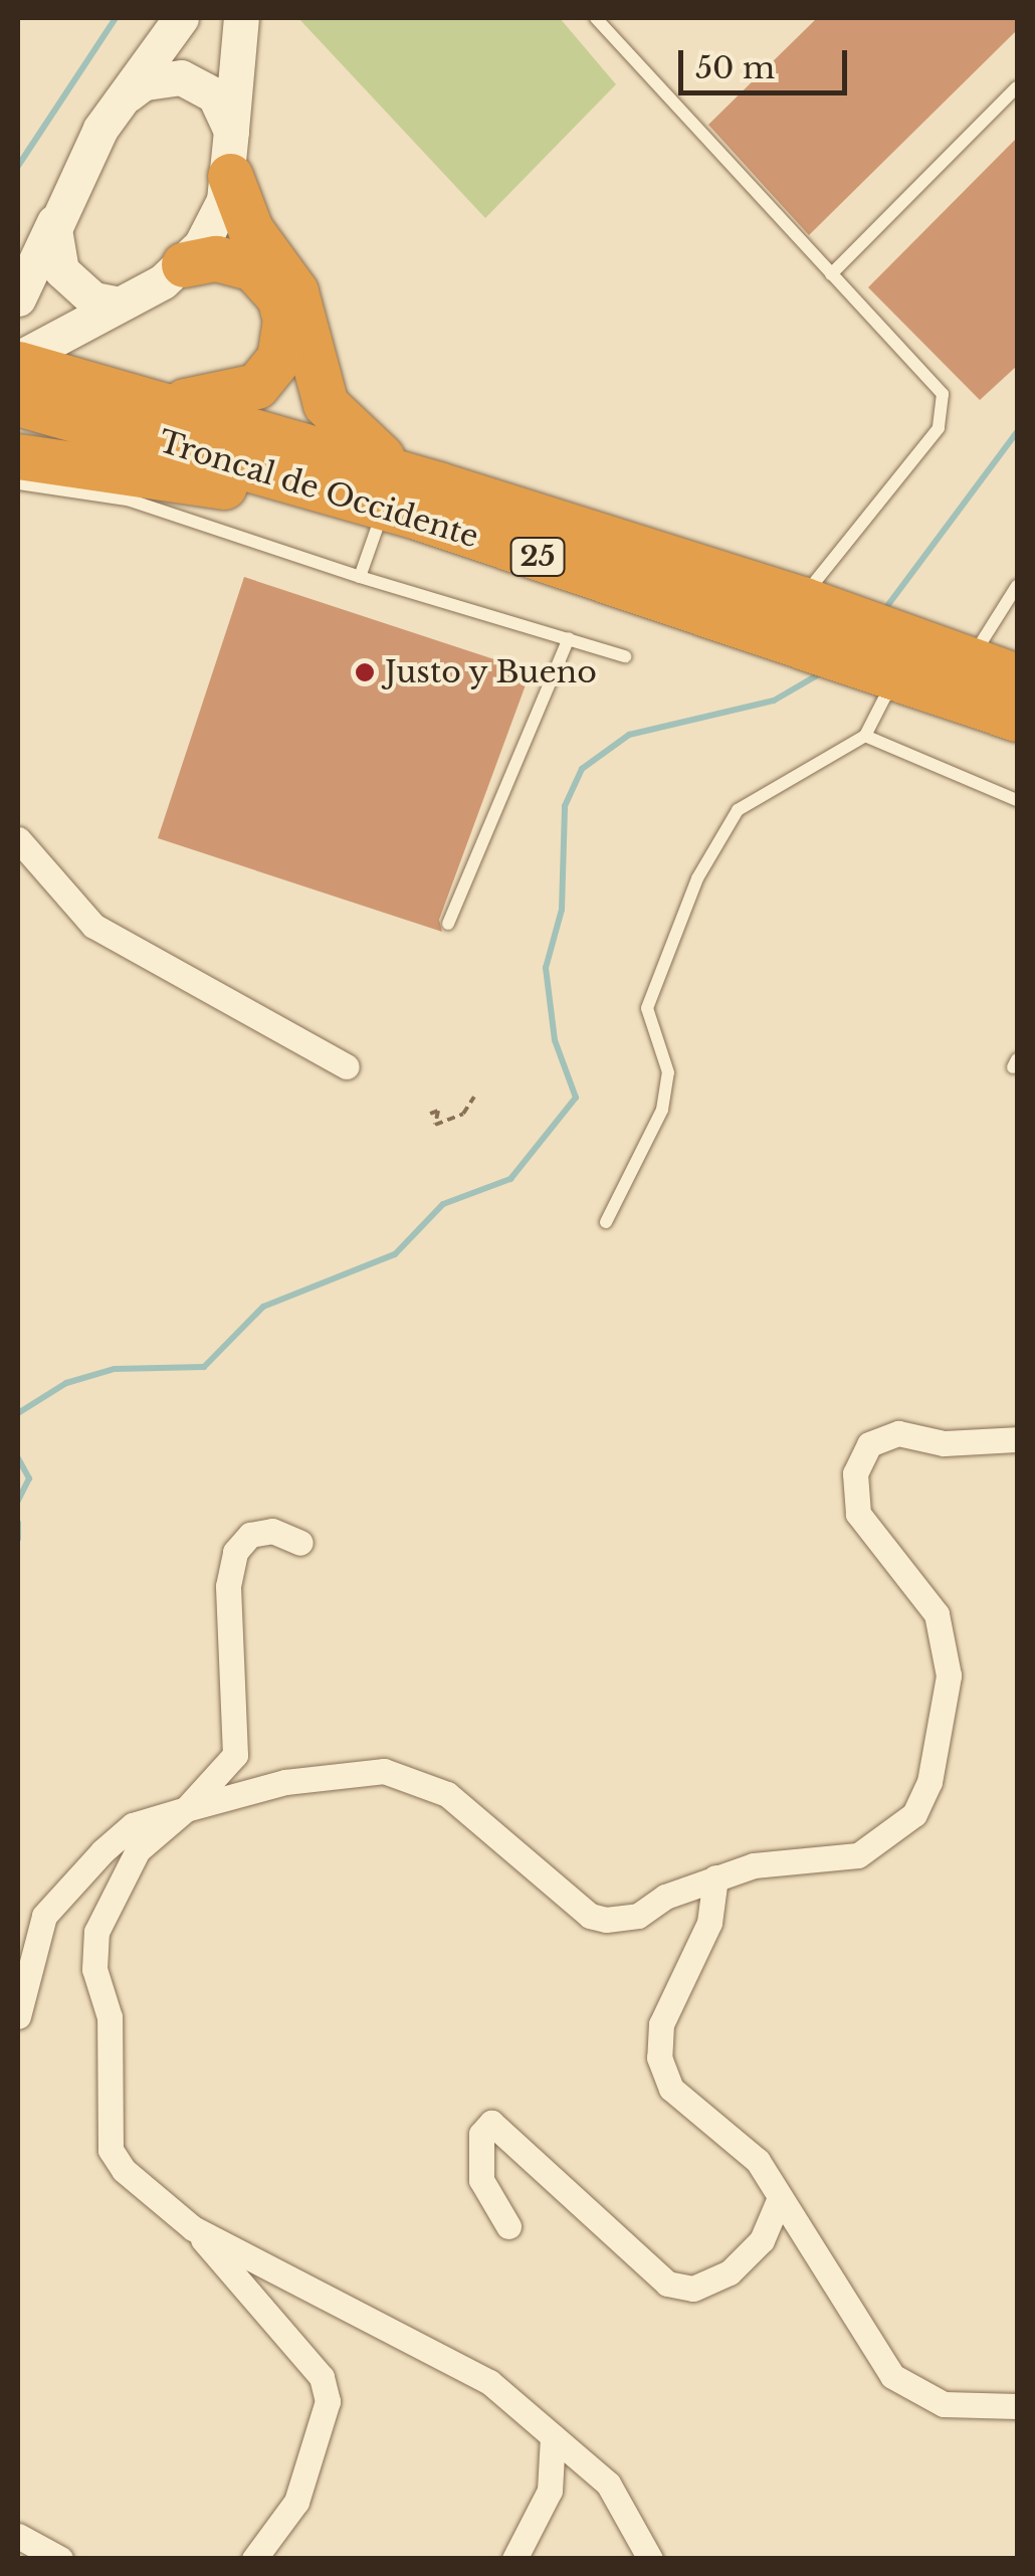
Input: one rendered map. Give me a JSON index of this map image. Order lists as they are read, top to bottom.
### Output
{
  "streets": {
    "highway": ["Troncal de Occidente", "25"]
  },
  "places": ["Justo y Bueno"],
  "scale_bar": "50 m"
}
